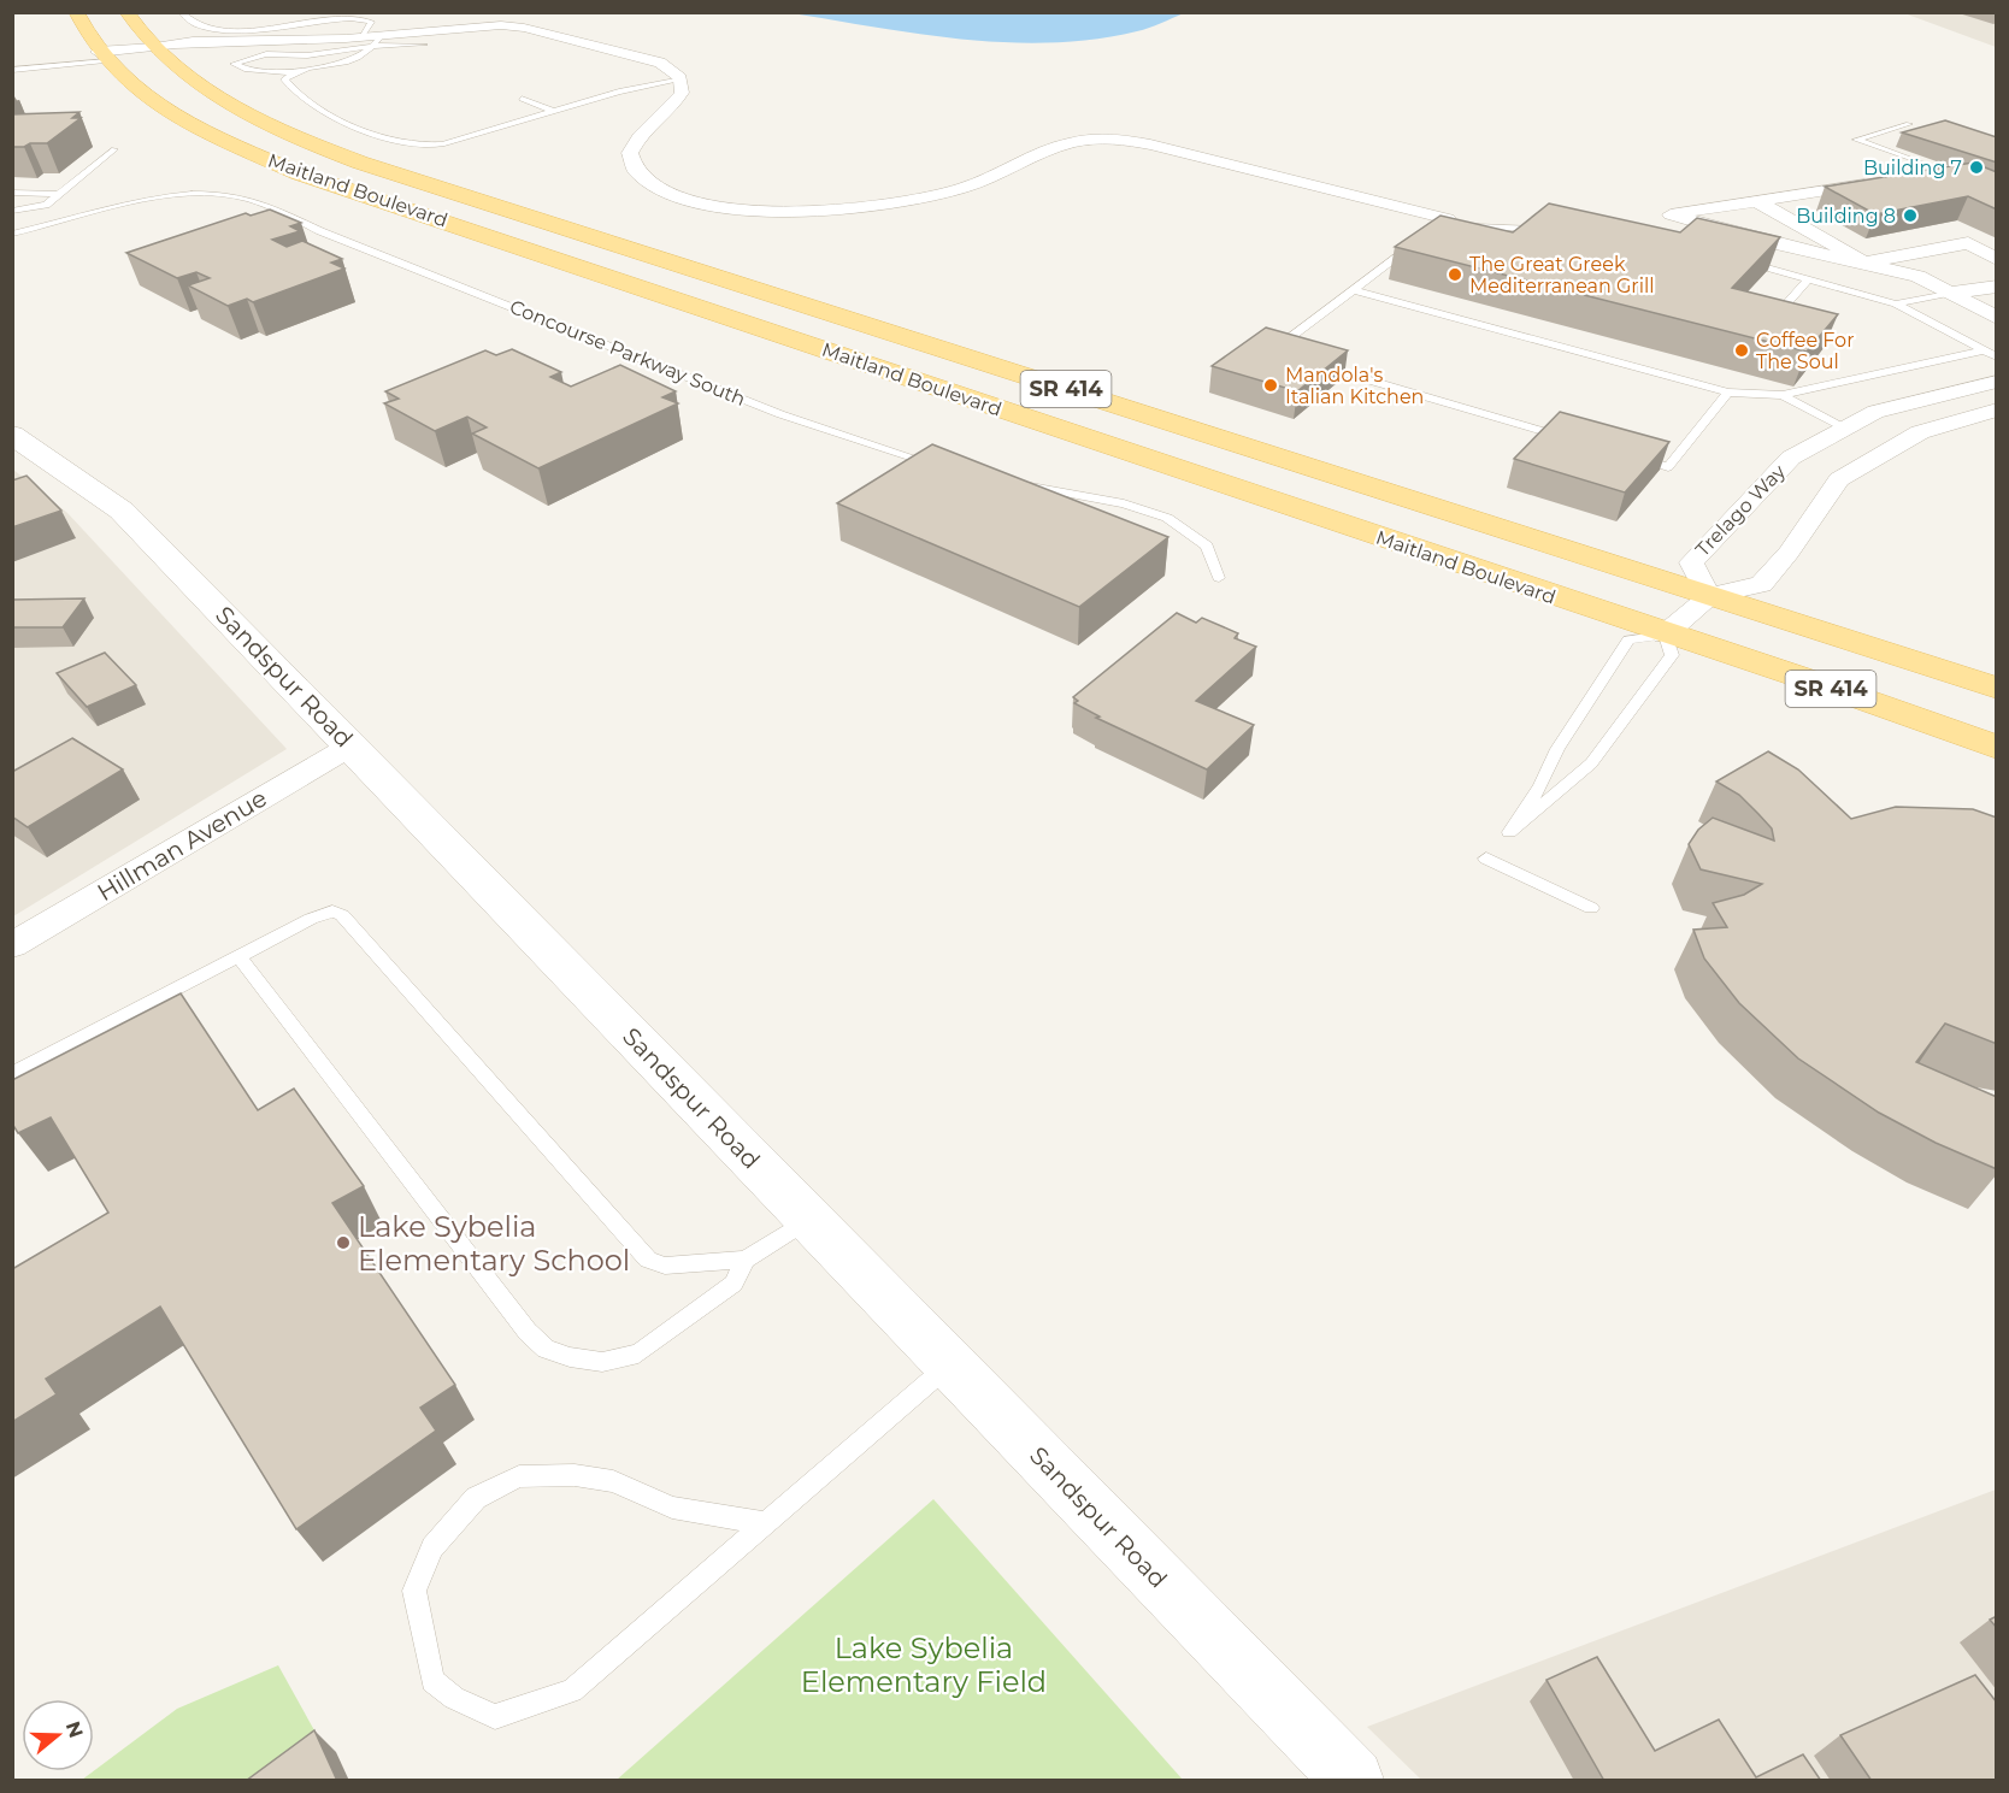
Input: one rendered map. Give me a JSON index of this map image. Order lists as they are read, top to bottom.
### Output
{
  "streets": {
    "main road": ["Maitland Boulevard", "SR 414"],
    "street": ["Trelago Way", "Sandspur Road", "Hillman Avenue"],
    "lane": ["Concourse Parkway South"]
  },
  "crossings": [
    ["Maitland Boulevard", "Trelago Way"],
    ["Sandspur Road", "Hillman Avenue"]
  ],
  "parks": ["Lake Sybelia Elementary Field"],
  "places": [
    "Building 7",
    "Building 8",
    "The Great Greek Mediterranean Grill",
    "Coffee For The Soul",
    "Mandola's Italian Kitchen",
    "Lake Sybelia Elementary School"
  ],
  "north": "right"
}
